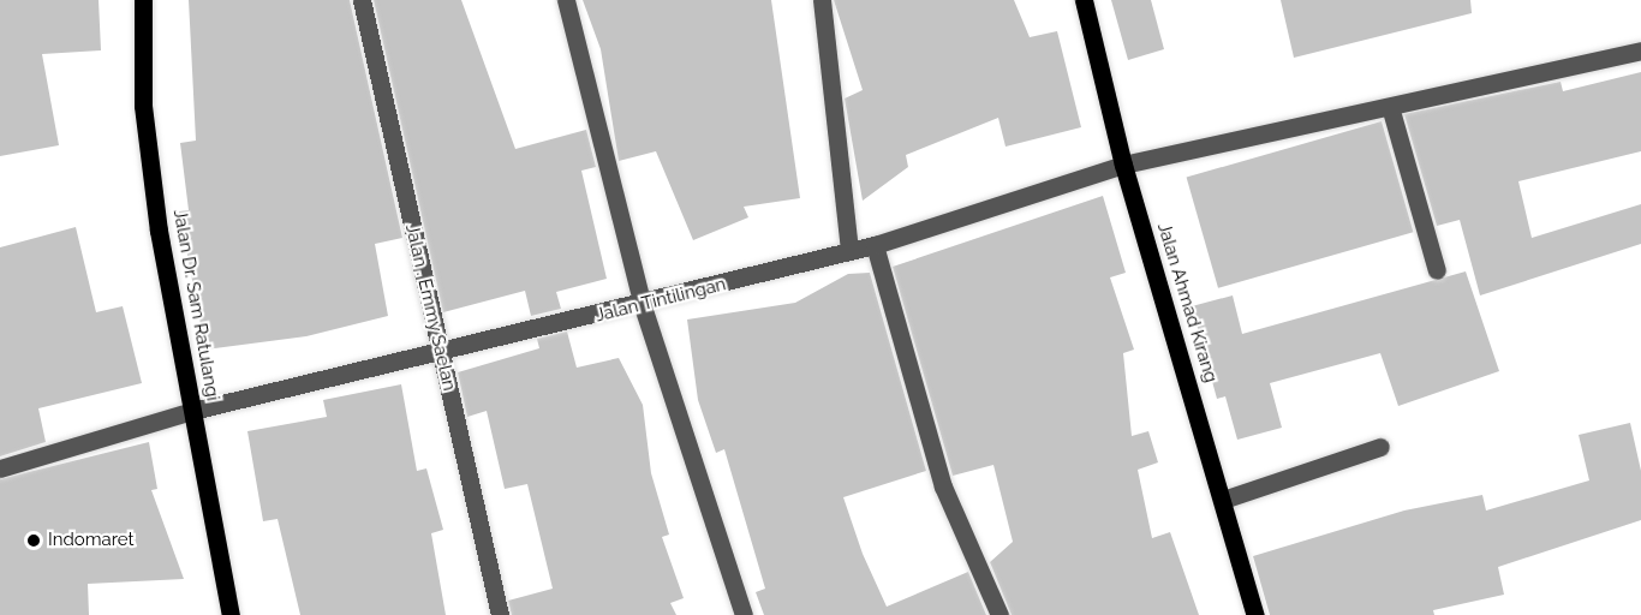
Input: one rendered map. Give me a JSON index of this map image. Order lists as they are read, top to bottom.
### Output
{
  "streets": {
    "main road": ["Jalan Ahmad Kirang", "Jalan Dr. Sam Ratulangi"],
    "street": ["Jalan Tintilingan", "Jalan . Emmy Saelan"]
  },
  "crossings": [
    ["Jalan Tintilingan", "Jalan Ahmad Kirang"],
    ["Jalan Tintilingan", "Jalan Dr. Sam Ratulangi"],
    ["Jalan Tintilingan", "Jalan . Emmy Saelan"]
  ],
  "places": ["Indomaret"]
}
